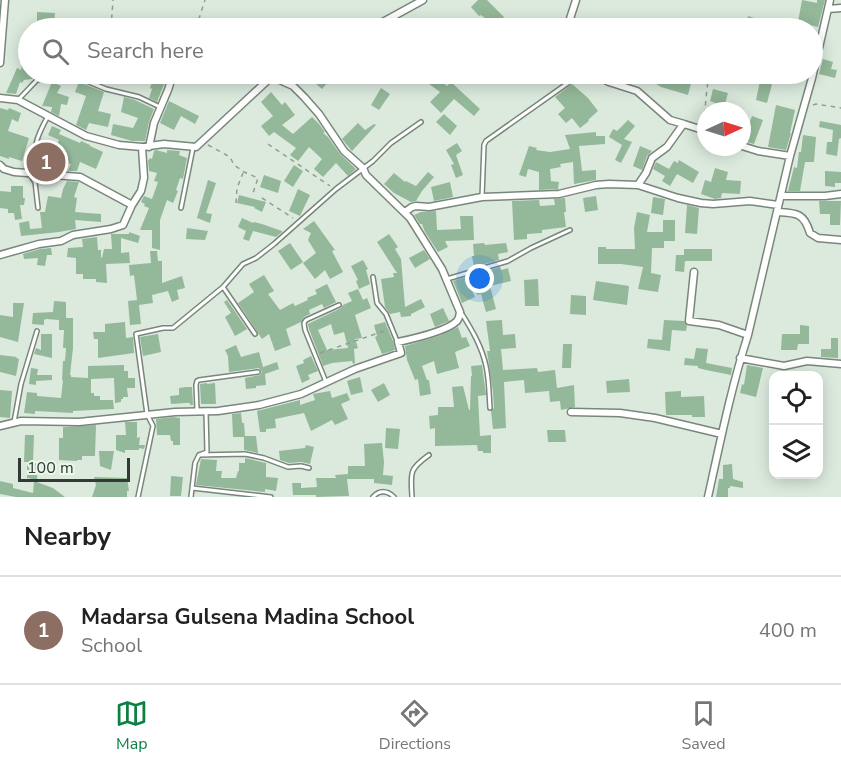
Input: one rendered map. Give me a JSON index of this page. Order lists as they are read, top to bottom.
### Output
{
  "scale_bar": "100 m",
  "north": "right",
  "page": {
    "search": "Search here",
    "pins": "1",
    "scale": "100 m",
    "heading": "Nearby",
    "list": [
      {
        "mark": "1",
        "name": "Madarsa Gulsena Madina School",
        "note": "School",
        "value": "400 m"
      }
    ],
    "nav": ["Map", "Directions", "Saved"]
  }
}
